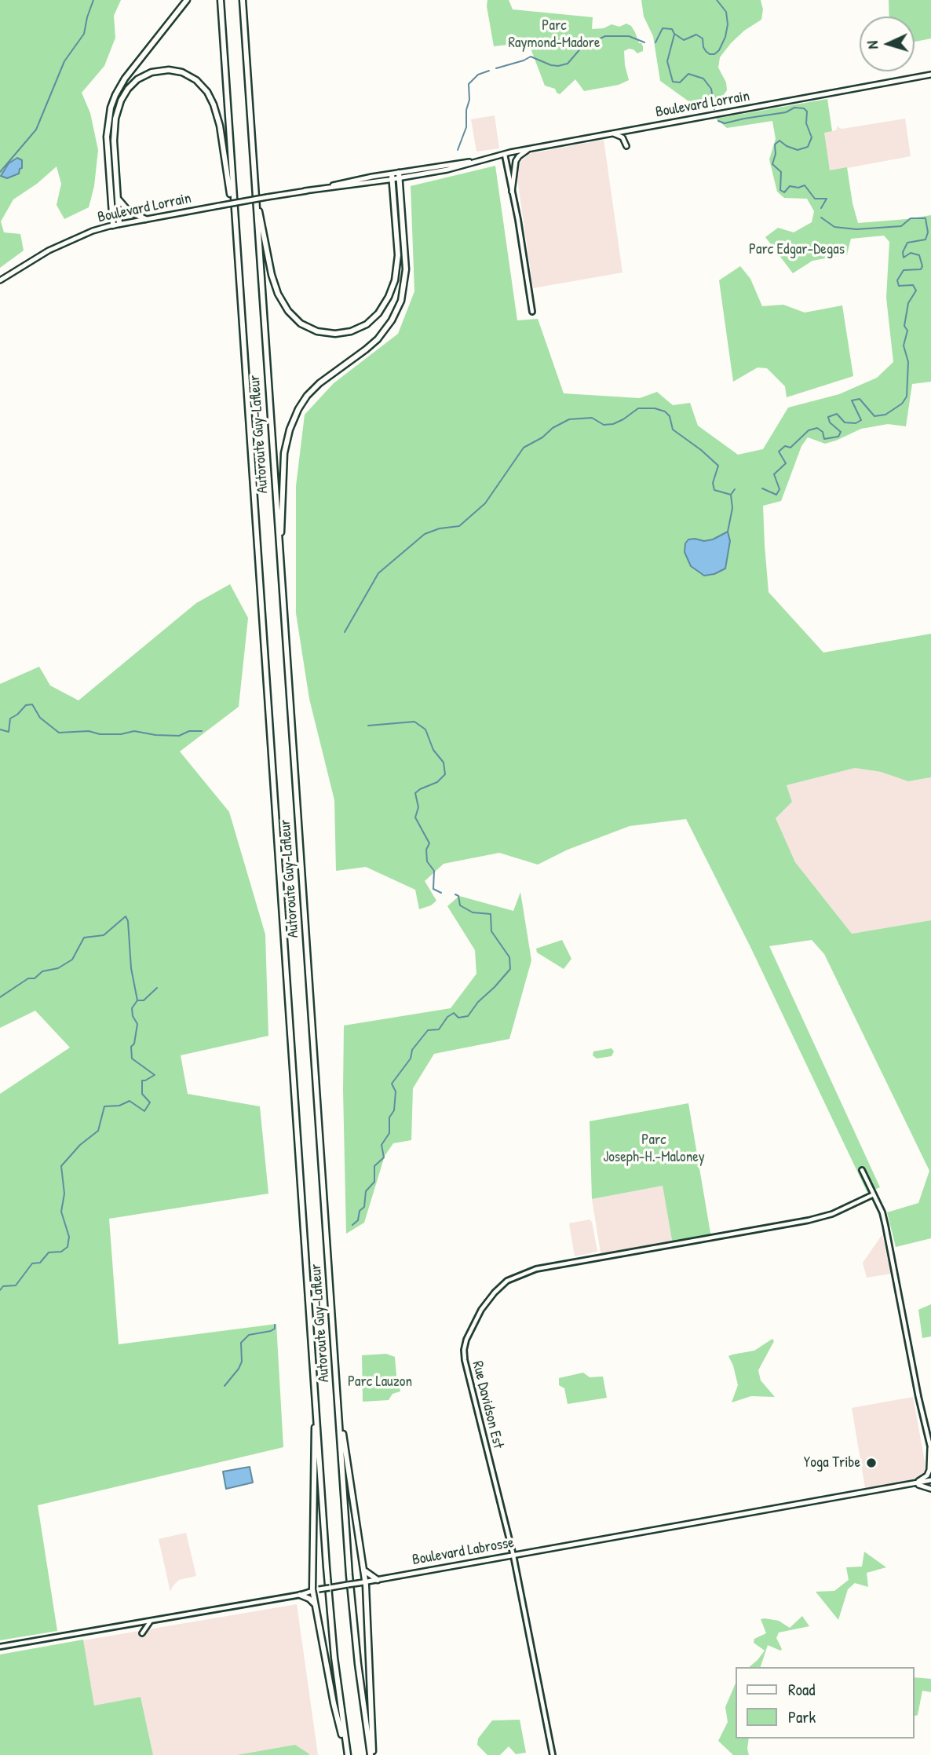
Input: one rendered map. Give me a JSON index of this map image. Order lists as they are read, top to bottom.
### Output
{
  "streets": {
    "highway": ["Autoroute Guy-Lafleur"],
    "main road": ["Boulevard Lorrain", "Boulevard Labrosse"],
    "street": ["Rue Davidson Est"]
  },
  "crossings": [
    ["Rue Davidson Est", "Boulevard Labrosse"]
  ],
  "parks": [
    "Parc Raymond-Madore",
    "Parc Edgar-Degas",
    "Parc Joseph-H.-Maloney",
    "Parc Lauzon"
  ],
  "places": ["Yoga Tribe"],
  "legend": ["Road", "Park"],
  "north": "left"
}
